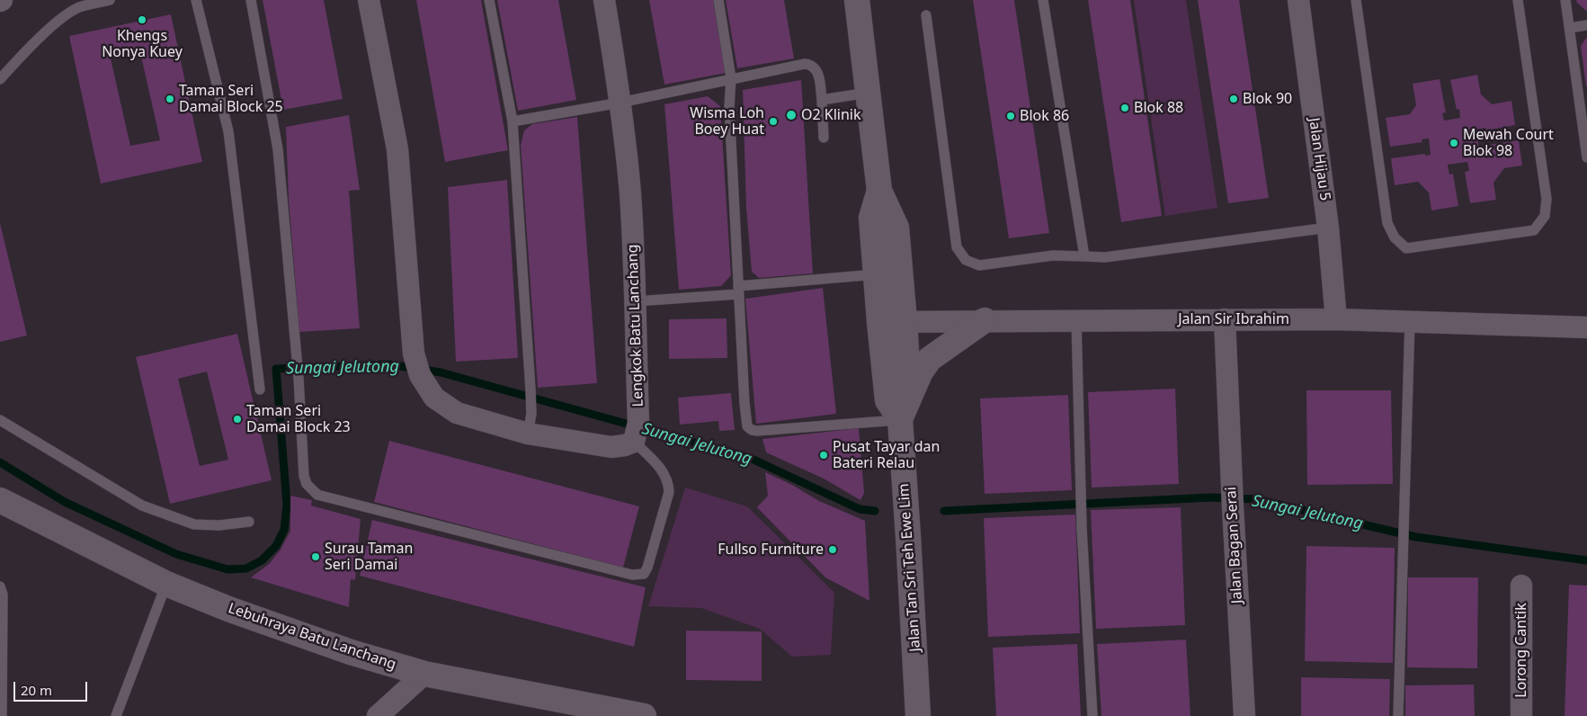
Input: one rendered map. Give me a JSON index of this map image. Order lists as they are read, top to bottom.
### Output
{
  "streets": {
    "main road": ["Jalan Tan Sri Teh Ewe Lim", "Lebuhraya Batu Lanchang"],
    "street": [
      "Jalan Hijau 5",
      "Jalan Sir Ibrahim",
      "Lengkok Batu Lanchang",
      "Jalan Bagan Serai",
      "Lorong Cantik"
    ]
  },
  "crossings": [
    ["Jalan Hijau 5", "Jalan Sir Ibrahim"],
    ["Jalan Sir Ibrahim", "Jalan Bagan Serai"],
    ["Jalan Sir Ibrahim", "Jalan Tan Sri Teh Ewe Lim"]
  ],
  "water": ["Sungai Jelutong"],
  "places": [
    "Khengs Nonya Kuey",
    "Taman Seri Damai Block 25",
    "Blok 90",
    "Blok 88",
    "O2 Klinik",
    "Blok 86",
    "Wisma Loh Boey Huat",
    "Mewah Court Blok 98",
    "Taman Seri Damai Block 23",
    "Pusat Tayar dan Bateri Relau",
    "Fullso Furniture",
    "Surau Taman Seri Damai"
  ],
  "scale_bar": "20 m"
}
